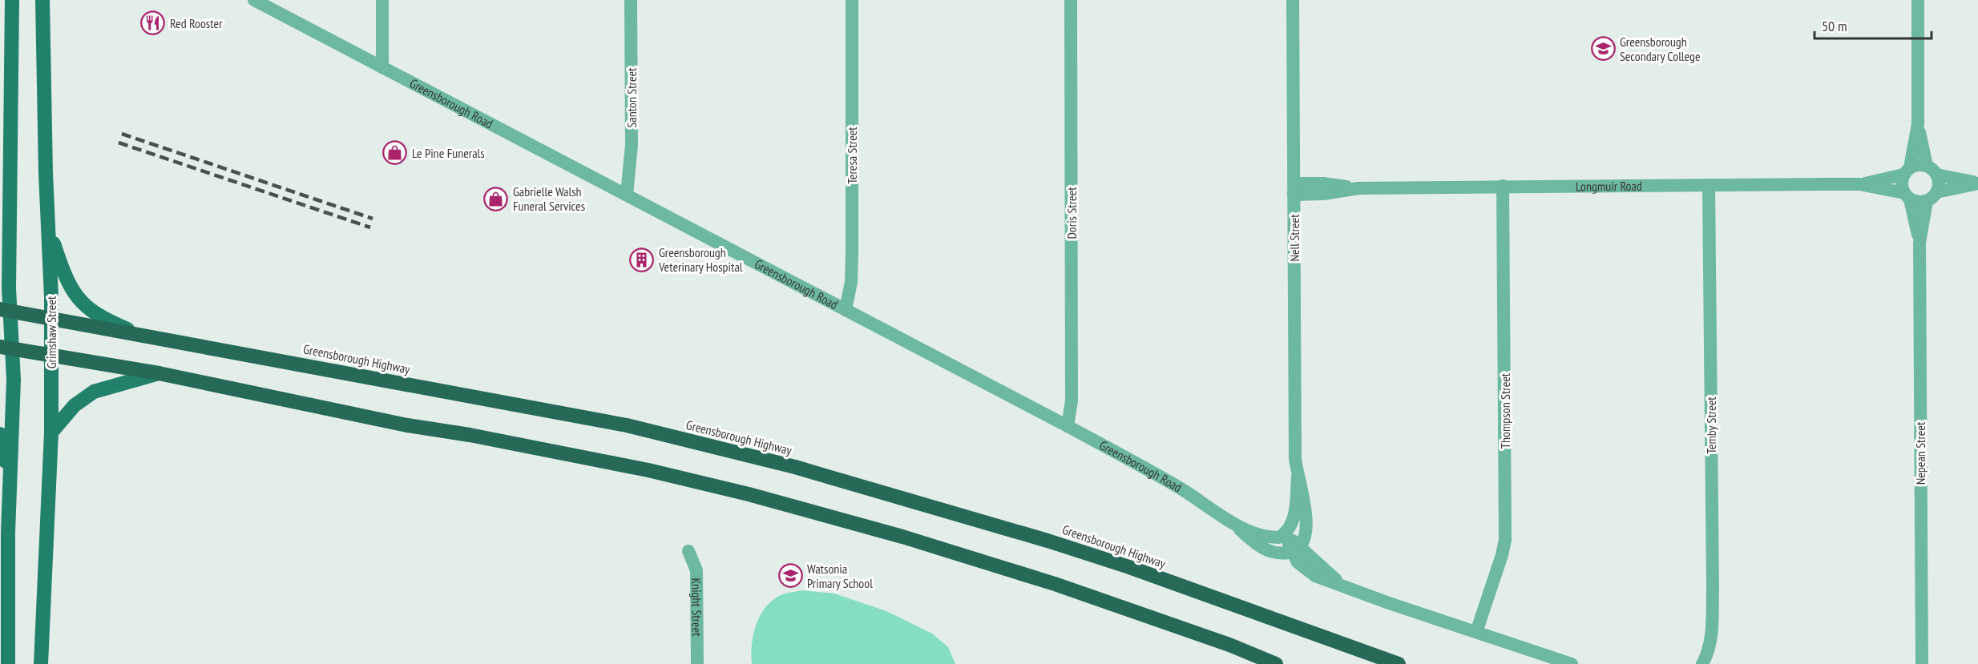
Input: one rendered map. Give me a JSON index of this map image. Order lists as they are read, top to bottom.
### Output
{
  "streets": {
    "highway": ["Greensborough Highway"],
    "main road": ["Grimshaw Street"],
    "street": [
      "Santon Street",
      "Greensborough Road",
      "Teresa Street",
      "Longmuir Road",
      "Doris Street",
      "Nell Street",
      "Thompson Street",
      "Temby Street",
      "Nepean Street",
      "Knight Street"
    ]
  },
  "crossings": [
    ["Santon Street", "Greensborough Road"],
    ["Greensborough Road", "Teresa Street"],
    ["Greensborough Road", "Doris Street"],
    ["Greensborough Road", "Nell Street"],
    ["Longmuir Road", "Nell Street"],
    ["Longmuir Road", "Thompson Street"],
    ["Longmuir Road", "Temby Street"],
    ["Longmuir Road", "Nepean Street"],
    ["Grimshaw Street", "Greensborough Highway"]
  ],
  "places": {
    "restaurant": ["Red Rooster"],
    "school or university": ["Greensborough Secondary College", "Watsonia Primary School"],
    "shop": ["Le Pine Funerals", "Gabrielle Walsh Funeral Services"],
    "building": ["Greensborough Veterinary Hospital"]
  },
  "scale_bar": "50 m"
}
